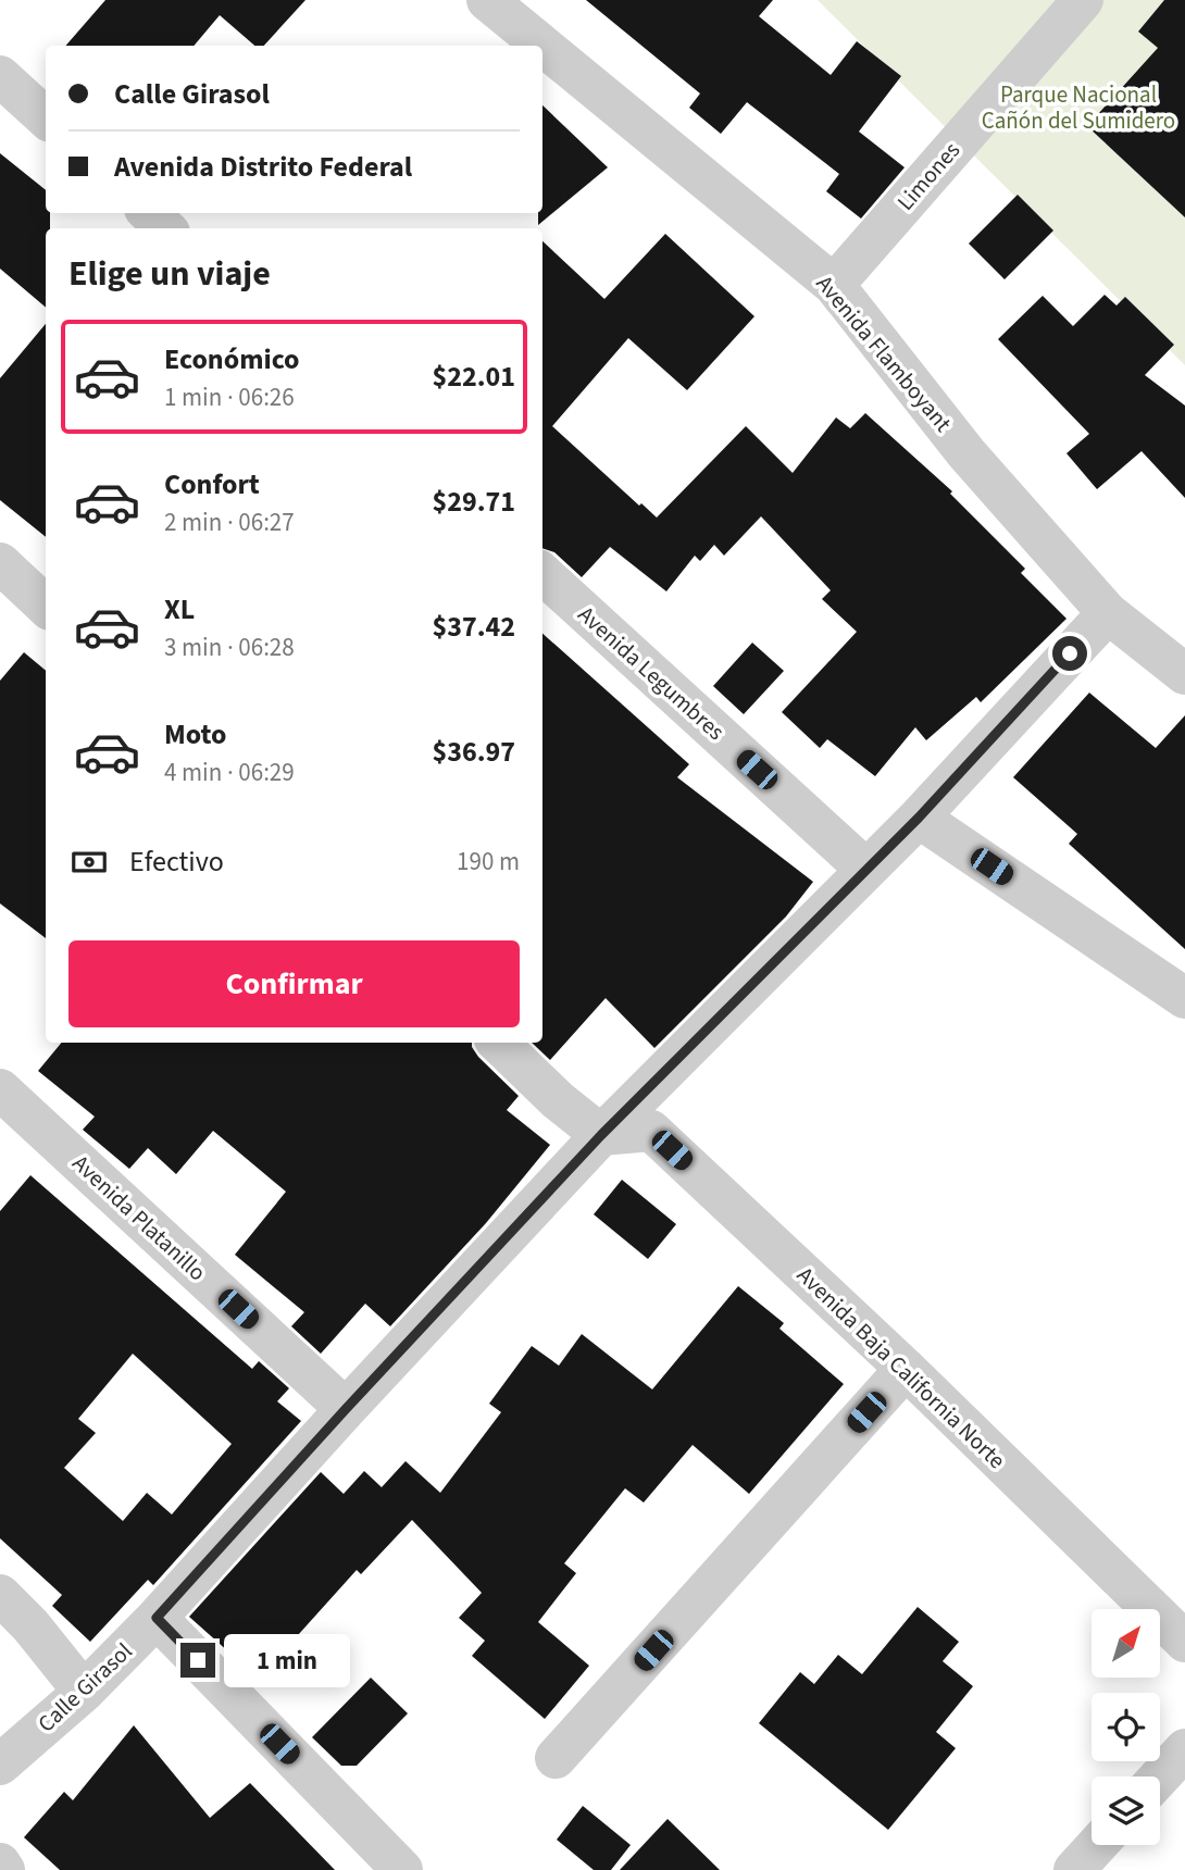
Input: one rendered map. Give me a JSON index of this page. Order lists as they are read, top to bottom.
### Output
{
  "streets": {
    "street": [
      "Limones",
      "Avenida Flamboyant",
      "Avenida Legumbres",
      "Avenida Platanillo",
      "Avenida Baja California Norte",
      "Calle Girasol"
    ]
  },
  "crossings": [
    ["Limones", "Avenida Flamboyant"],
    ["Avenida Flamboyant", "Calle Girasol"],
    ["Avenida Legumbres", "Calle Girasol"],
    ["Avenida Platanillo", "Calle Girasol"],
    ["Avenida Baja California Norte", "Calle Girasol"]
  ],
  "parks": ["Parque Nacional Cañón del Sumidero"],
  "north": "top right",
  "page": {
    "banner": ["Calle Girasol", "Avenida Distrito Federal"],
    "heading": "Elige un viaje",
    "list": [
      {
        "name": "Económico",
        "note": "1 min · 06:26",
        "value": "$22.01"
      },
      {
        "name": "Confort",
        "note": "2 min · 06:27",
        "value": "$29.71"
      },
      {
        "name": "XL",
        "note": "3 min · 06:28",
        "value": "$37.42"
      },
      {
        "name": "Moto",
        "note": "4 min · 06:29",
        "value": "$36.97"
      }
    ],
    "pay": ["Efectivo", "190 m"],
    "buttons": "Confirmar",
    "bubble": "1 min"
  }
}
